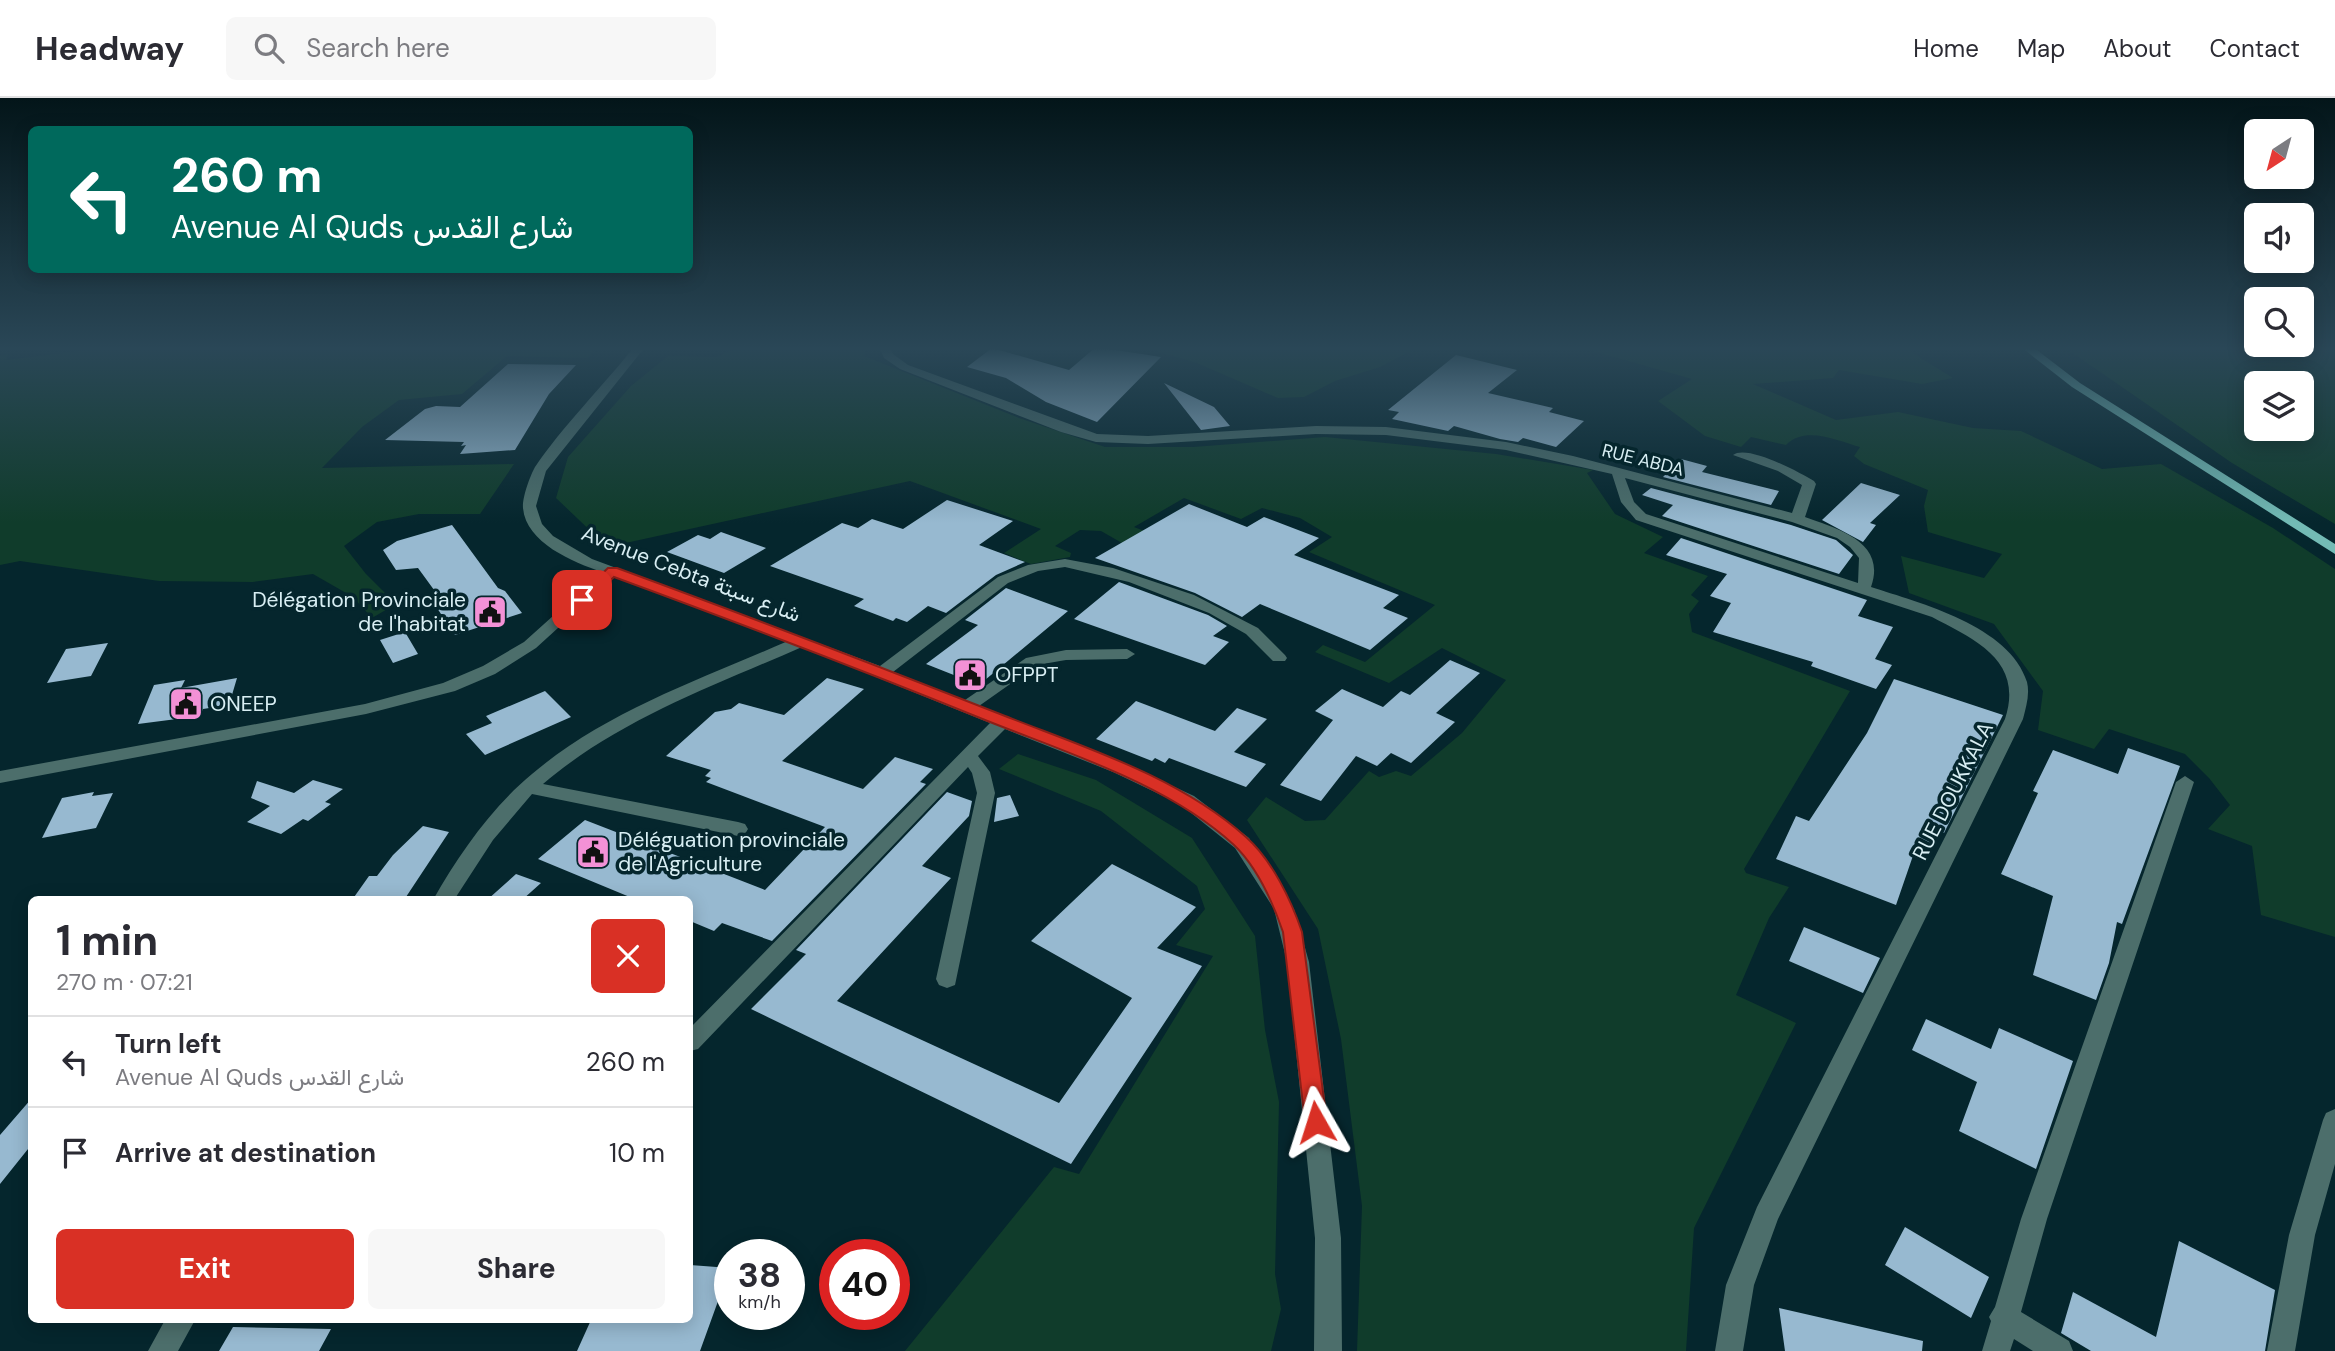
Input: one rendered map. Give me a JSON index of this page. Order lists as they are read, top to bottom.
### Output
{
  "streets": {
    "street": ["RUE ABDA", "Avenue Cebta شارع سبتة", "RUE DOUKKALA"]
  },
  "crossings": [
    ["RUE ABDA", "RUE DOUKKALA"]
  ],
  "places": {
    "public building": [
      "Délégation Provinciale de l'habitat",
      "OFPPT",
      "ONEEP",
      "Déléguation provinciale de l'Agriculture"
    ]
  },
  "north": "bottom left",
  "page": {
    "header": "Headway",
    "search": "Search here",
    "nav": [
      "Home",
      "Map",
      "About",
      "Contact"
    ],
    "turn": ["260 m", "Avenue Al Quds شارع القدس"],
    "heading": ["1 min", "270 m · 07:21"],
    "list": [
      {
        "name": "Turn left",
        "note": "Avenue Al Quds شارع القدس",
        "value": "260 m"
      },
      {
        "name": "Arrive at destination",
        "value": "10 m"
      }
    ],
    "buttons": ["Exit", "Share"],
    "speed": "38 km/h",
    "limit": "40"
  }
}
